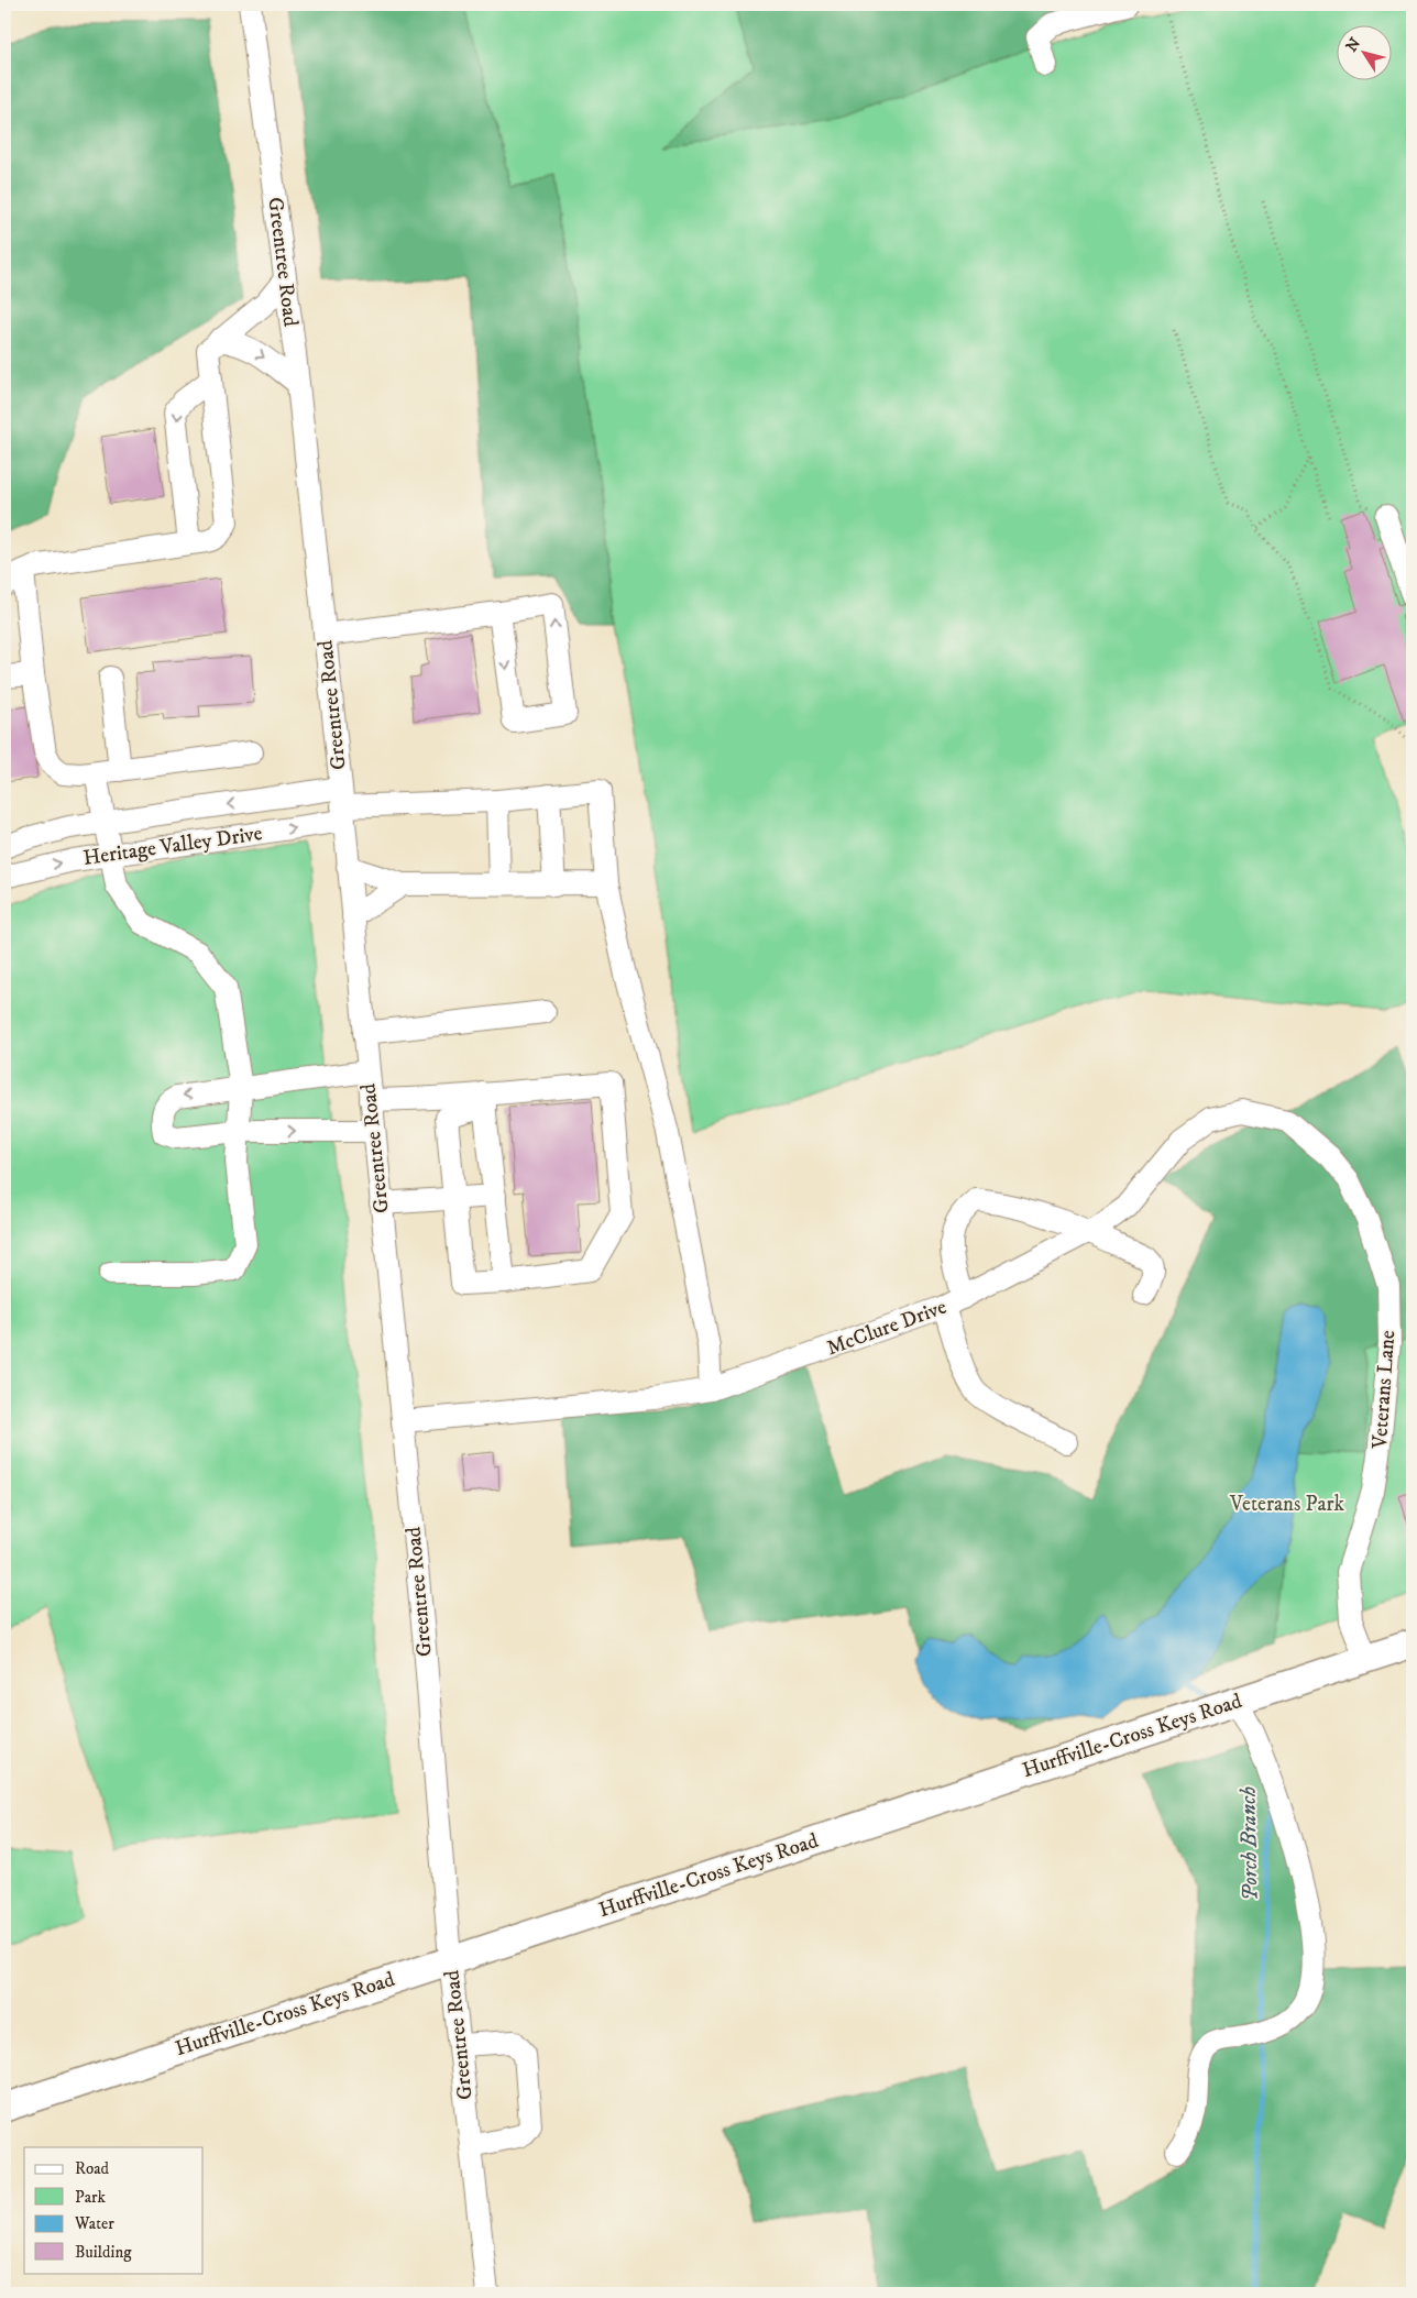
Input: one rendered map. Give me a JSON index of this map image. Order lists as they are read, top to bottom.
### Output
{
  "streets": {
    "main road": ["Hurffville-Cross Keys Road"],
    "street": [
      "Greentree Road",
      "Heritage Valley Drive",
      "McClure Drive",
      "Veterans Lane"
    ]
  },
  "crossings": [
    ["Greentree Road", "Heritage Valley Drive"],
    ["Greentree Road", "McClure Drive"],
    ["Greentree Road", "Hurffville-Cross Keys Road"],
    ["McClure Drive", "Veterans Lane"],
    ["Veterans Lane", "Hurffville-Cross Keys Road"]
  ],
  "water": ["Porch Branch"],
  "parks": ["Veterans Park"],
  "legend": [
    "Road",
    "Park",
    "Water",
    "Building"
  ],
  "north": "top left"
}
